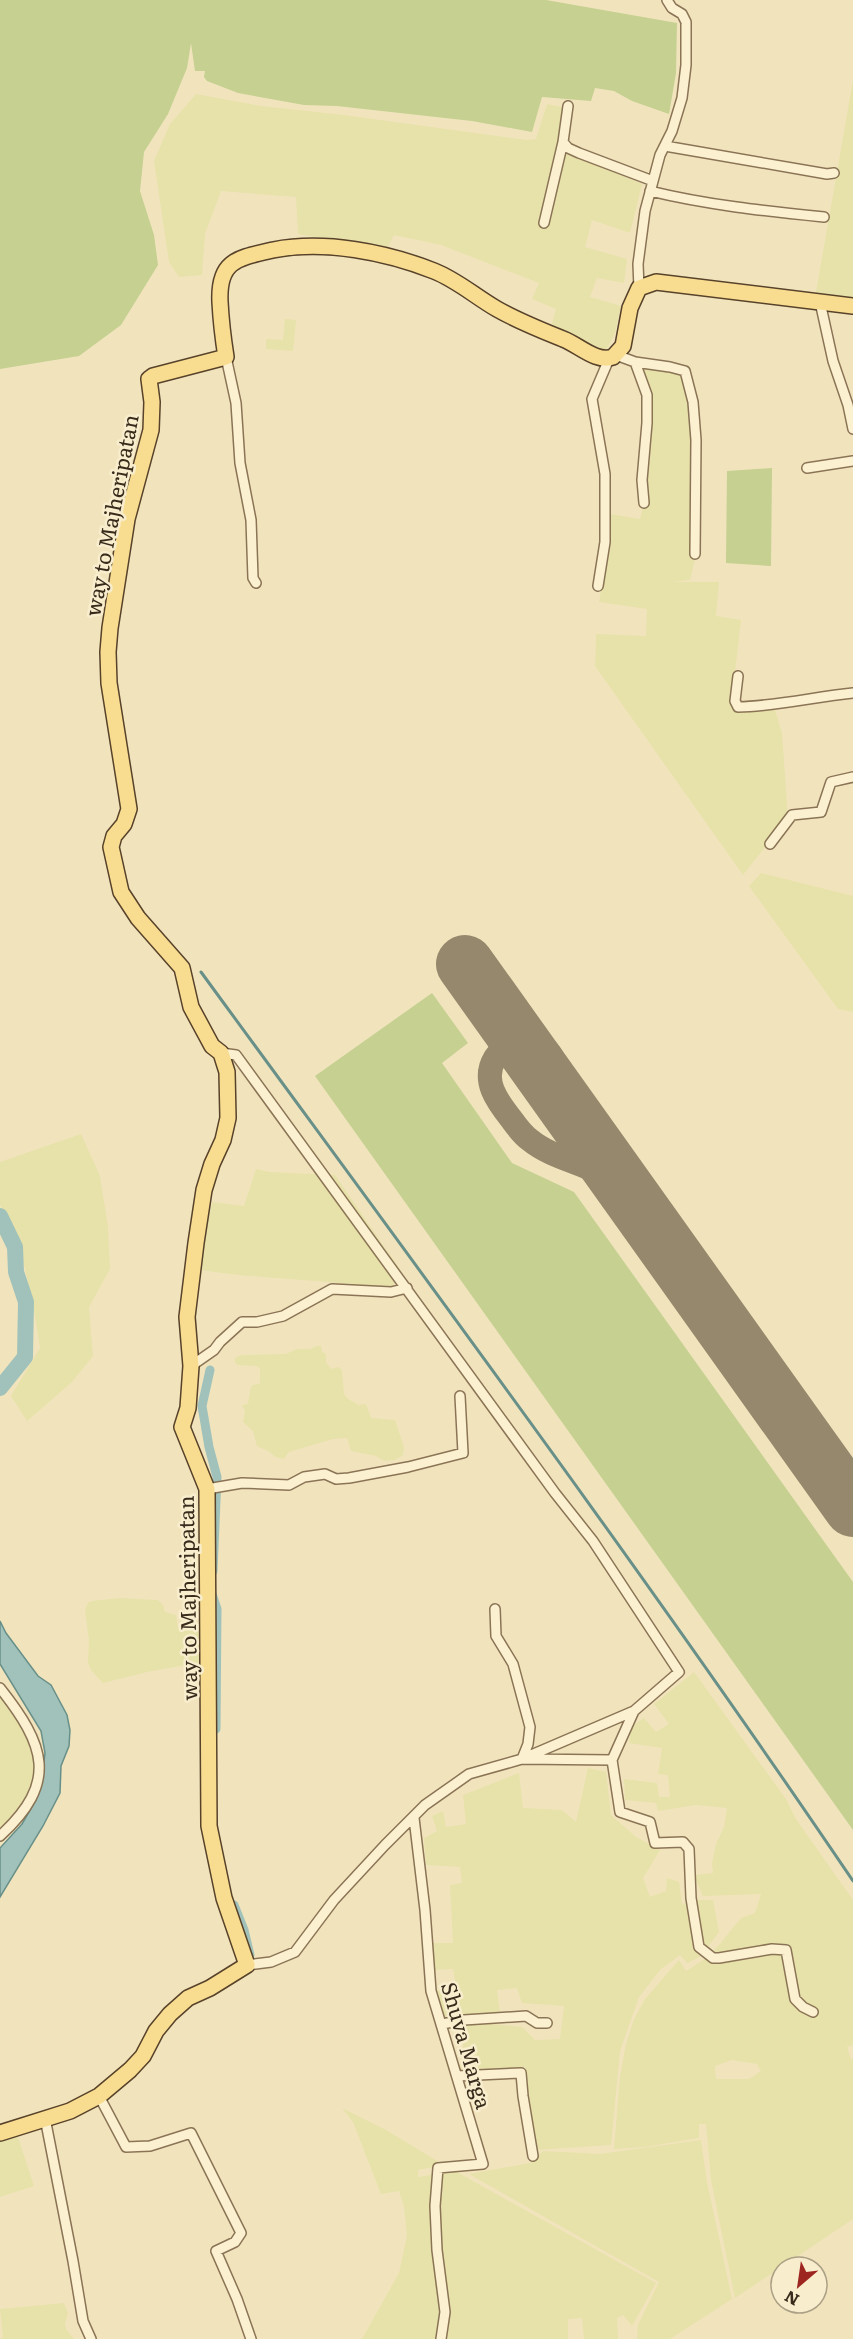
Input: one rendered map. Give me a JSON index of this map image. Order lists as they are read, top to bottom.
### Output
{
  "streets": {
    "main road": ["way to Majheripatan"],
    "street": ["Shuva Marga"]
  },
  "north": "bottom left"
}
